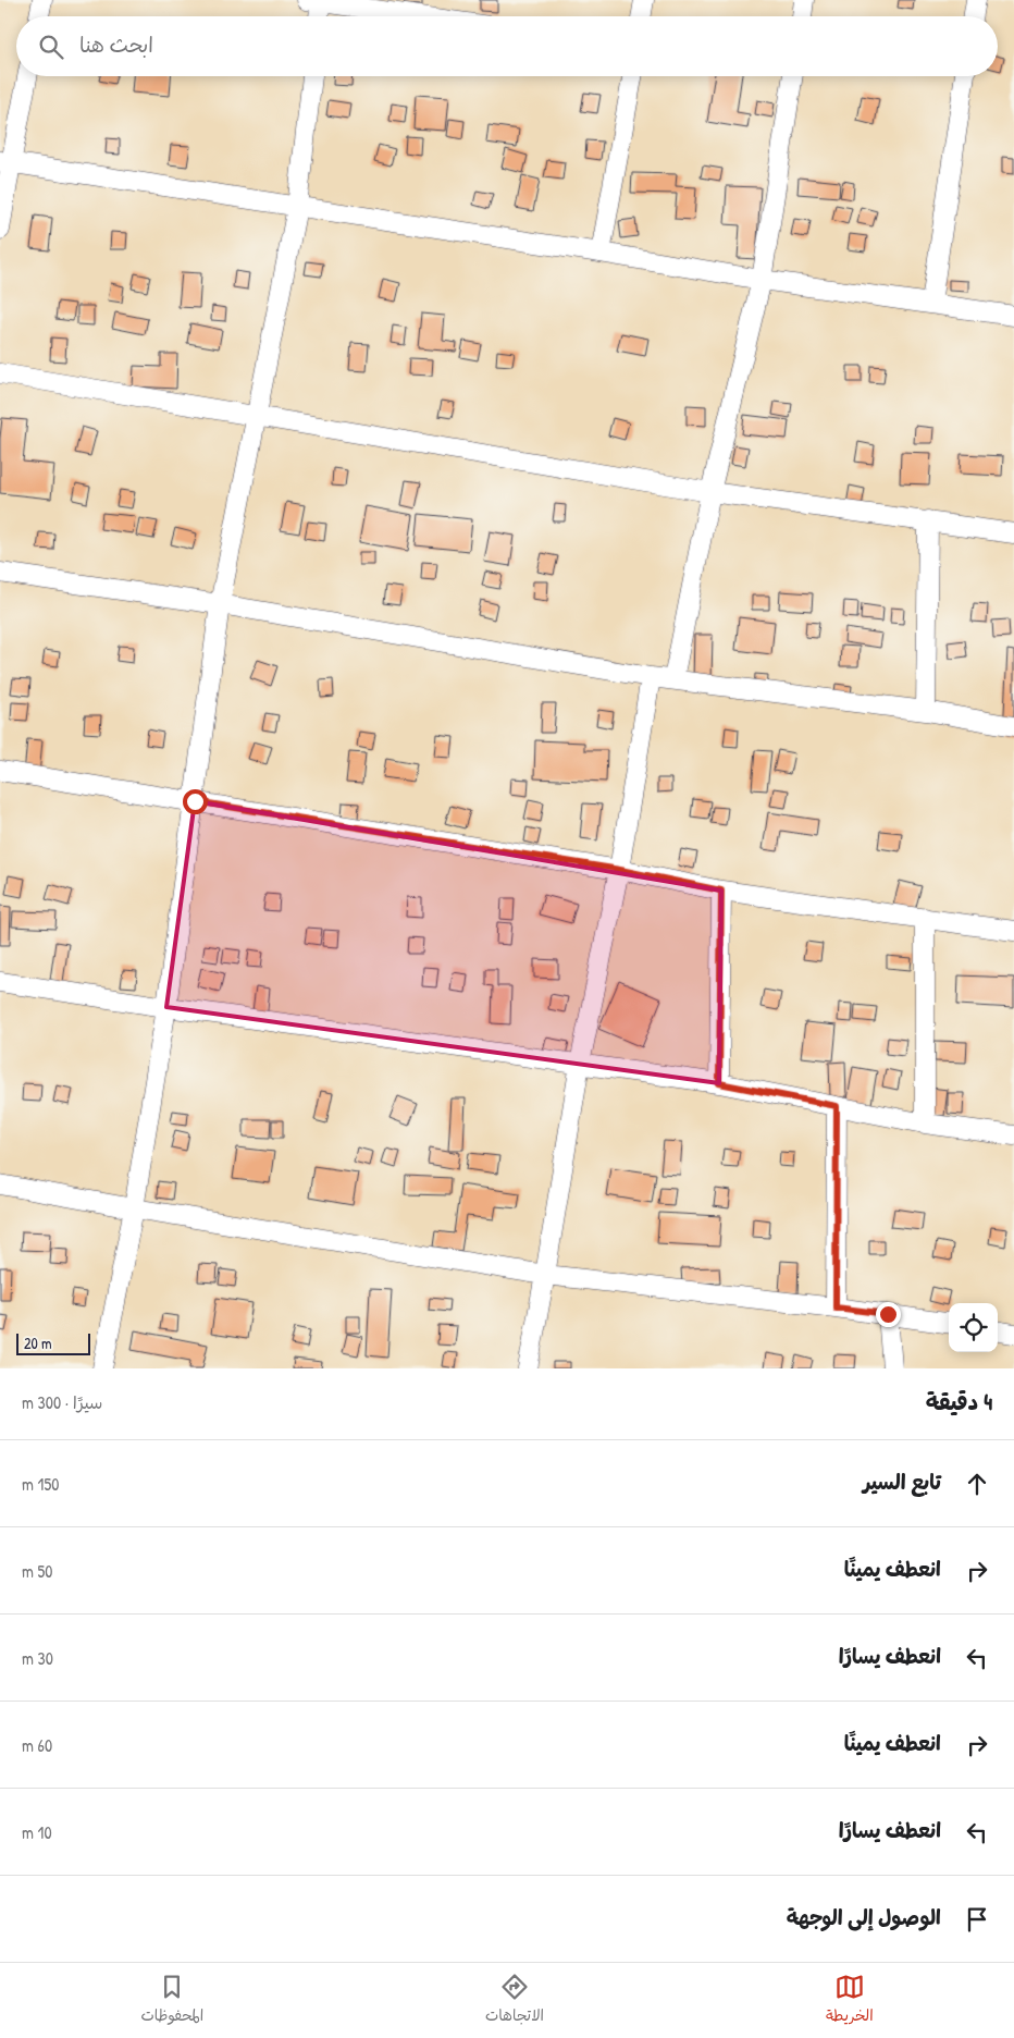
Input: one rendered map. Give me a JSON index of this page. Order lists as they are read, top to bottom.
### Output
{
  "scale_bar": "20 m",
  "page": {
    "search": "ابحث هنا",
    "scale": "20 m",
    "heading": ["4 دقيقة", "سيرًا · 300 m"],
    "list": [
      ["تابع السير", "150 m"],
      ["انعطف يمينًا", "50 m"],
      ["انعطف يسارًا", "30 m"],
      ["انعطف يمينًا", "60 m"],
      ["انعطف يسارًا", "10 m"],
      "الوصول إلى الوجهة"
    ],
    "nav": ["الخريطة", "الاتجاهات", "المحفوظات"]
  }
}
